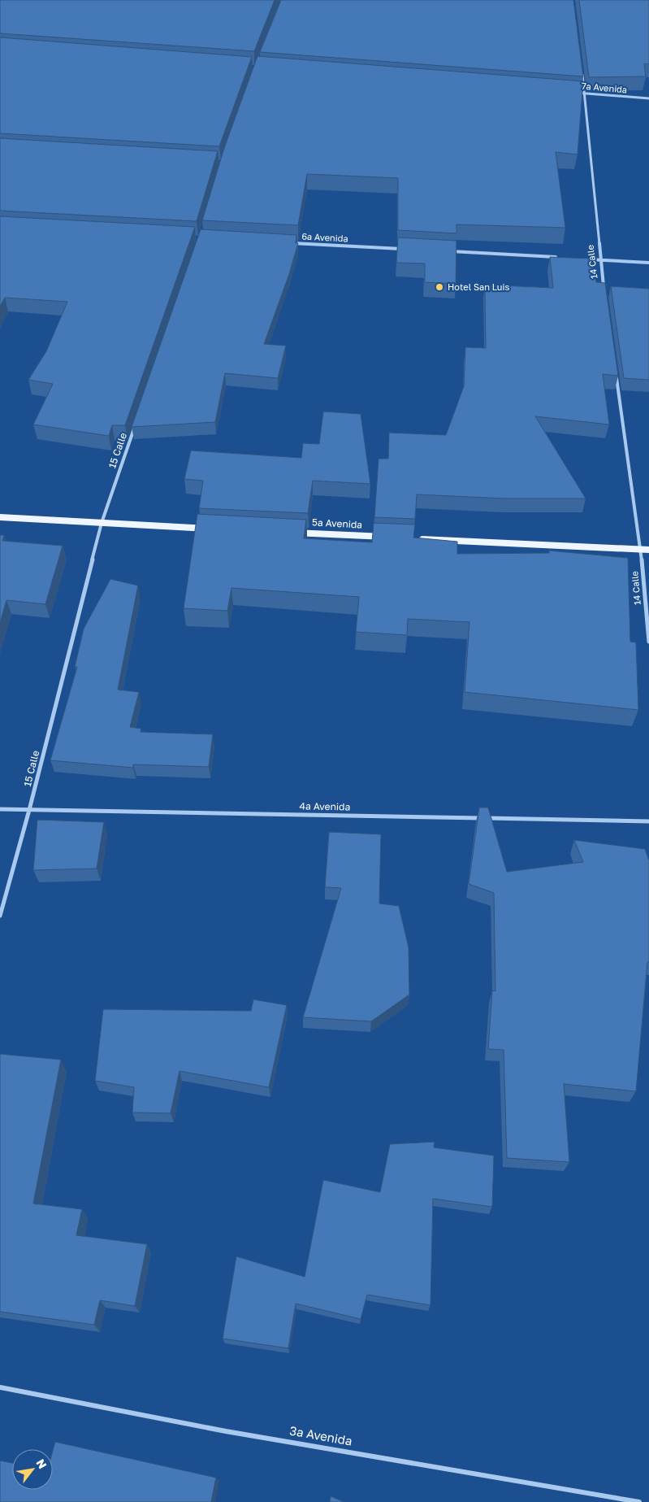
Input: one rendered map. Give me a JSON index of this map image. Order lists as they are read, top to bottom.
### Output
{
  "streets": {
    "main road": ["5a Avenida"],
    "street": [
      "7a Avenida",
      "6a Avenida",
      "14 Calle",
      "15 Calle",
      "4a Avenida",
      "3a Avenida"
    ]
  },
  "crossings": [
    ["7a Avenida", "14 Calle"],
    ["15 Calle", "4a Avenida"]
  ],
  "places": ["Hotel San Luis"],
  "north": "top right"
}
